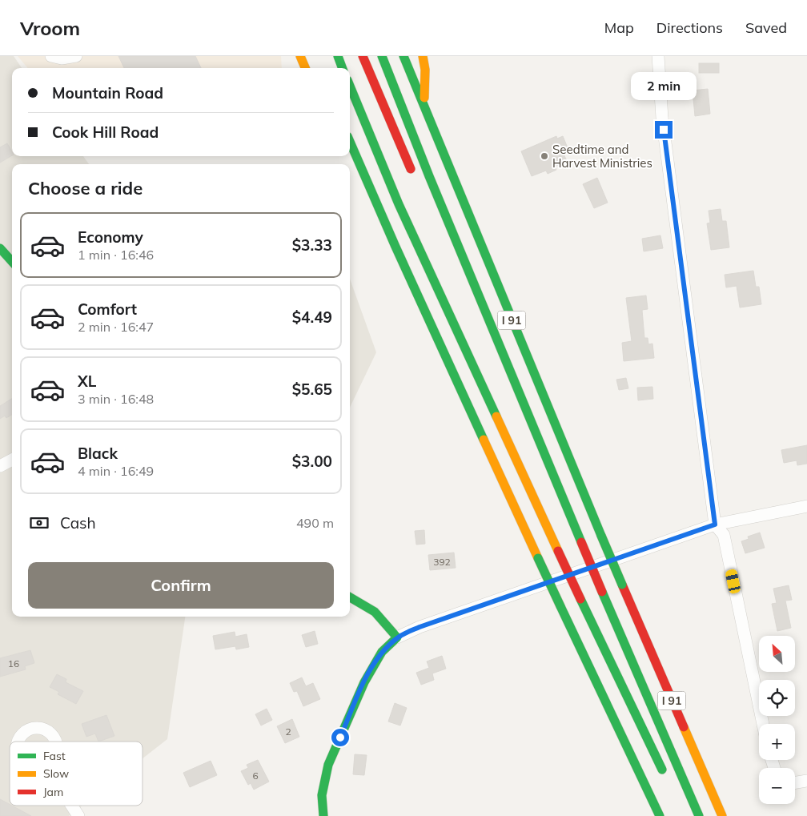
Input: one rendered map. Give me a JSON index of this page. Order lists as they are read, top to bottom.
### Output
{
  "streets": {
    "main road": ["I 91"]
  },
  "places": ["Seedtime and Harvest Ministries"],
  "house_numbers": [
    "392",
    "16",
    "2",
    "6"
  ],
  "legend": ["Fast", "Slow", "Jam"],
  "north": "top left",
  "page": {
    "header": "Vroom",
    "nav": ["Map", "Directions", "Saved"],
    "banner": ["Mountain Road", "Cook Hill Road"],
    "bubble": "2 min",
    "heading": "Choose a ride",
    "list": [
      {
        "name": "Economy",
        "note": "1 min · 16:46",
        "value": "$3.33"
      },
      {
        "name": "Comfort",
        "note": "2 min · 16:47",
        "value": "$4.49"
      },
      {
        "name": "XL",
        "note": "3 min · 16:48",
        "value": "$5.65"
      },
      {
        "name": "Black",
        "note": "4 min · 16:49",
        "value": "$3.00"
      }
    ],
    "pay": ["Cash", "490 m"],
    "buttons": "Confirm",
    "map_buttons": ["+", "−"]
  }
}
